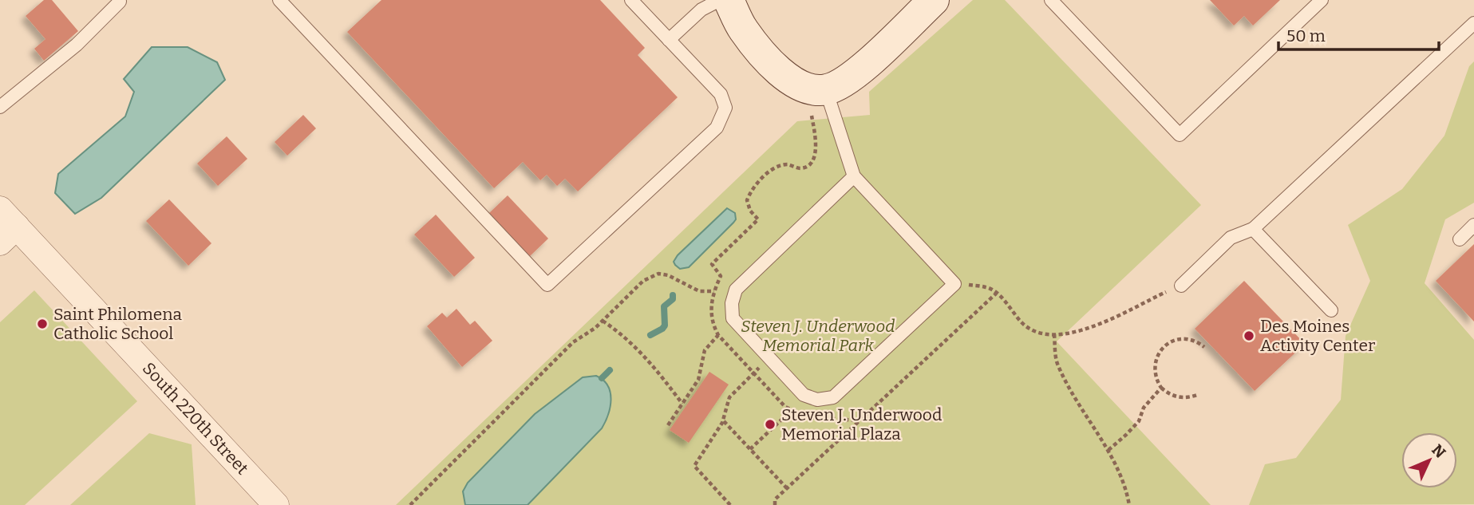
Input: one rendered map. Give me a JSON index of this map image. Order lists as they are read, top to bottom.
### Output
{
  "streets": {
    "street": ["South 220th Street"]
  },
  "parks": ["Steven J. Underwood Memorial Park"],
  "places": ["Saint Philomena Catholic School", "Des Moines Activity Center", "Steven J. Underwood Memorial Plaza"],
  "scale_bar": "50 m",
  "north": "top right"
}
